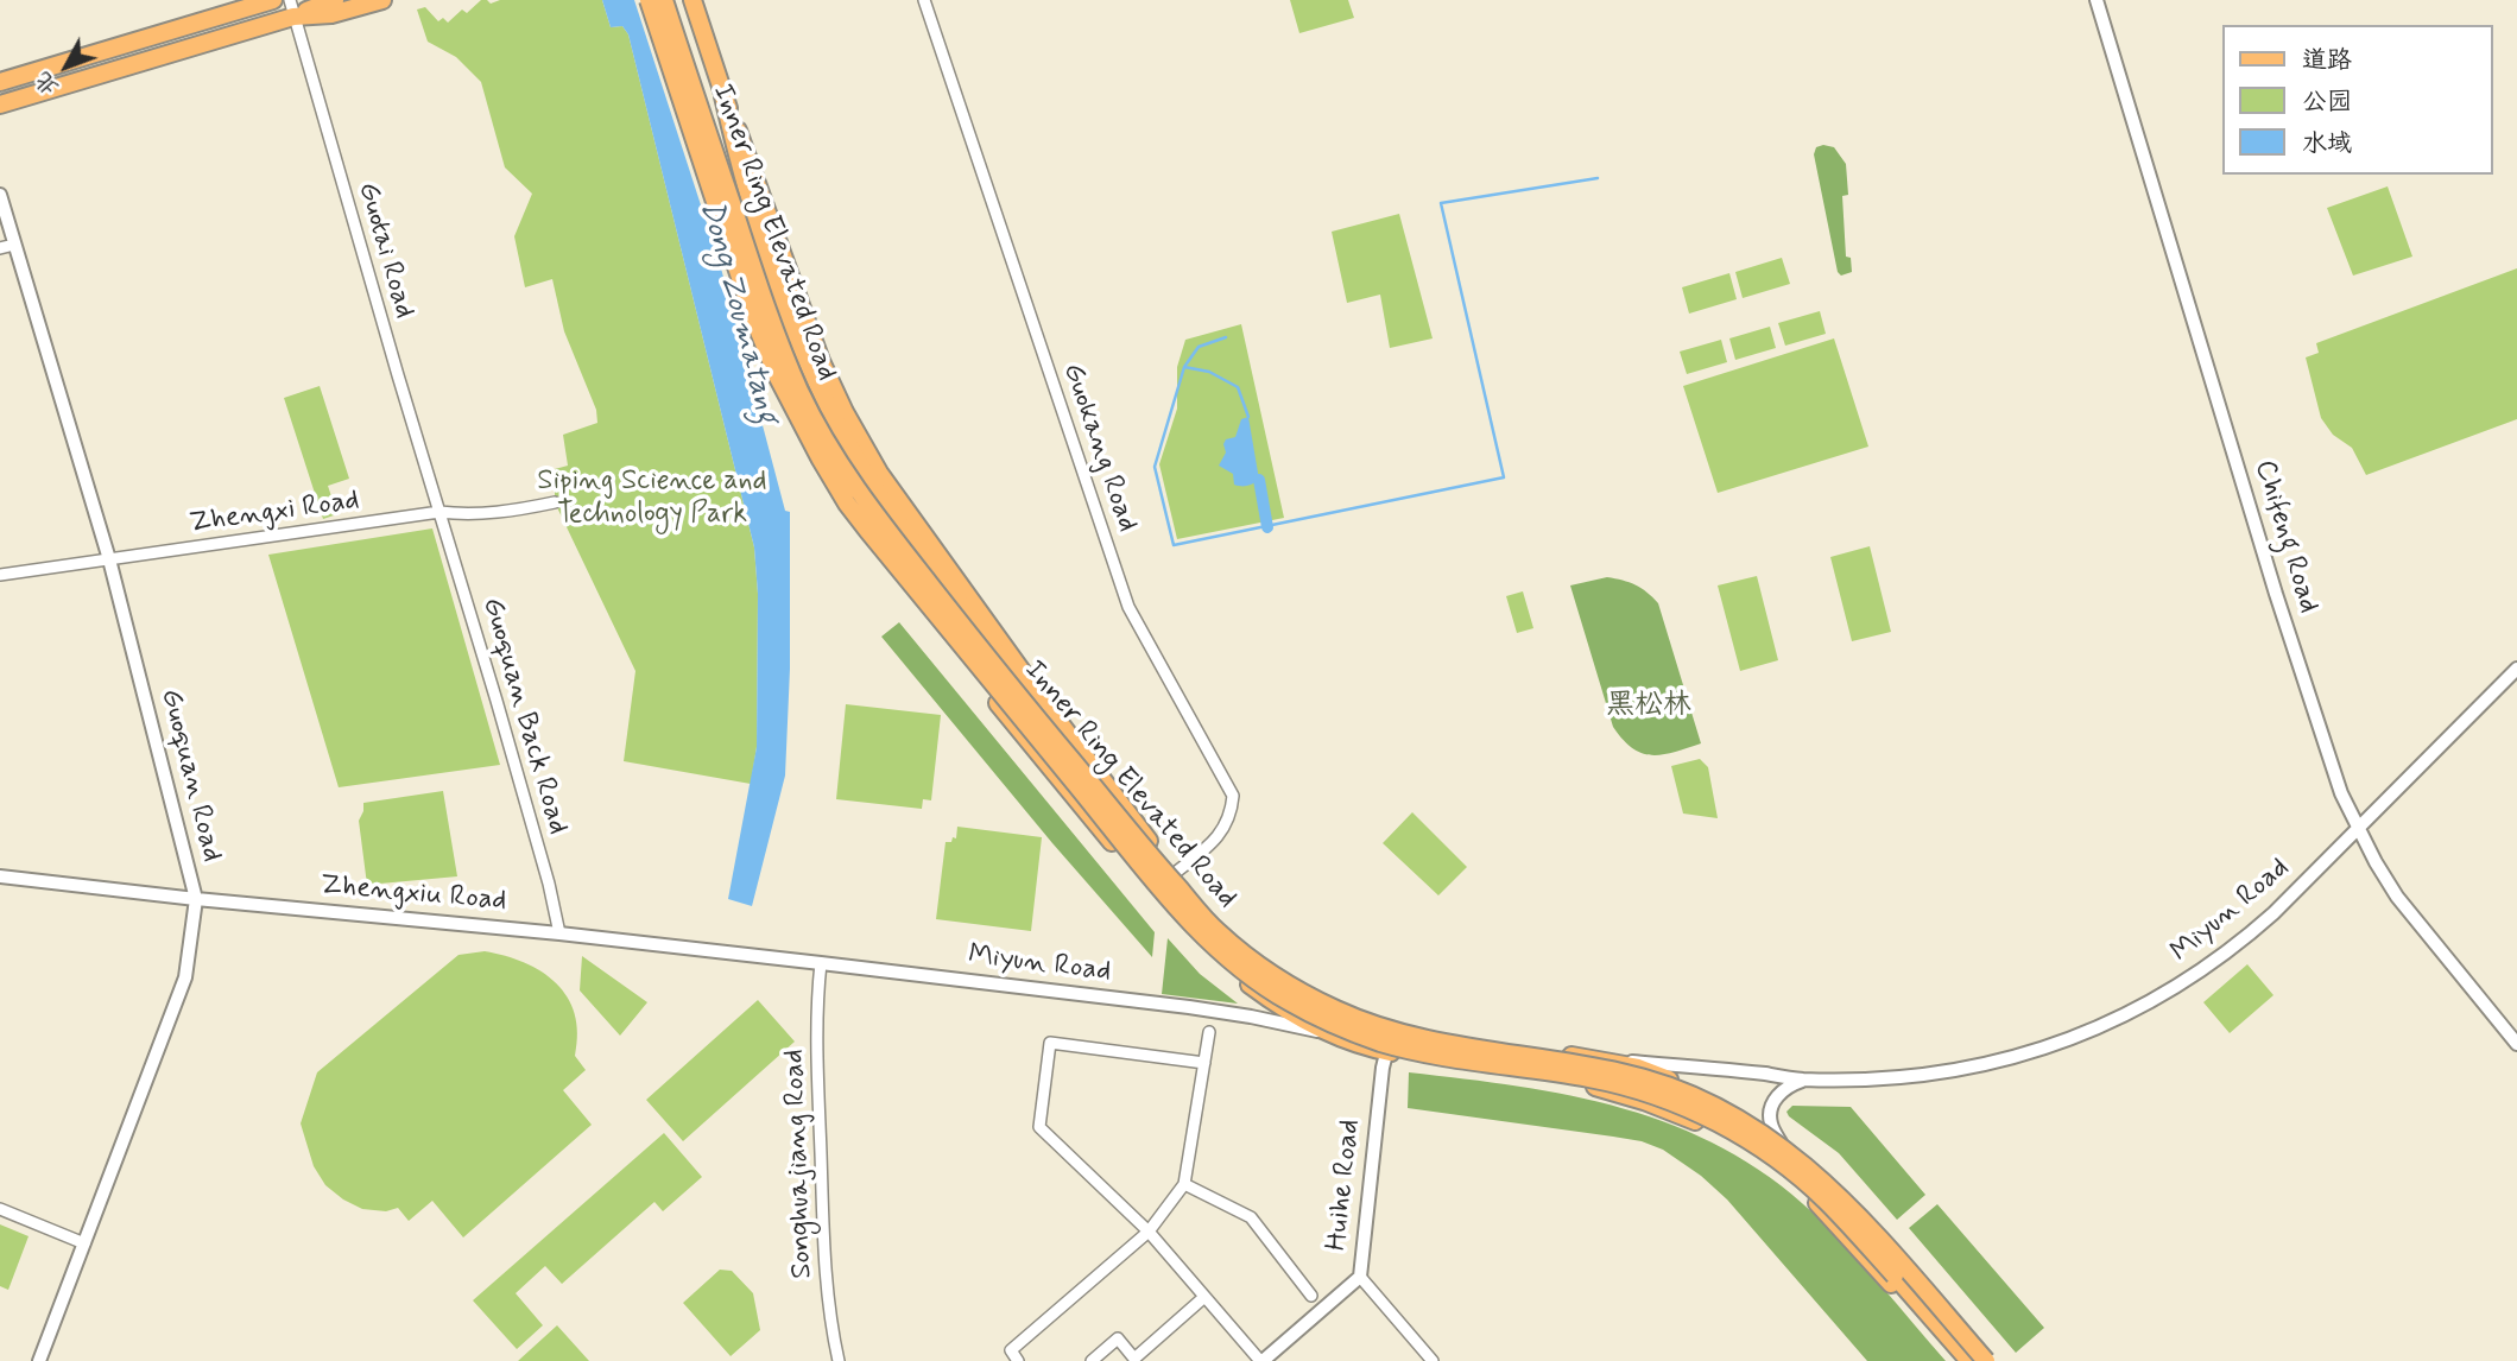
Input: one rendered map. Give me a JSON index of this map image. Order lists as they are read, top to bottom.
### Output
{
  "streets": {
    "main road": ["Inner Ring Elevated Road"],
    "street": [
      "Guotai Road",
      "Guokang Road",
      "Zhengxi Road",
      "Chifeng Road",
      "Guoquan Back Road",
      "Guoquan Road",
      "Zhengxiu Road",
      "Miyun Road",
      "Songhuajiang Road",
      "Huihe Road"
    ]
  },
  "crossings": [
    ["Guotai Road", "Zhengxi Road"],
    ["Guotai Road", "Guoquan Back Road"],
    ["Zhengxi Road", "Guoquan Back Road"],
    ["Zhengxi Road", "Guoquan Road"],
    ["Chifeng Road", "Miyun Road"],
    ["Guoquan Back Road", "Zhengxiu Road"],
    ["Guoquan Road", "Zhengxiu Road"],
    ["Zhengxiu Road", "Miyun Road"],
    ["Zhengxiu Road", "Songhuajiang Road"],
    ["Miyun Road", "Songhuajiang Road"]
  ],
  "water": ["Dong Zoumatang"],
  "parks": ["Siping Science and Technology Park", "黑松林"],
  "legend": ["道路", "公园", "水域"],
  "north": "bottom left"
}
